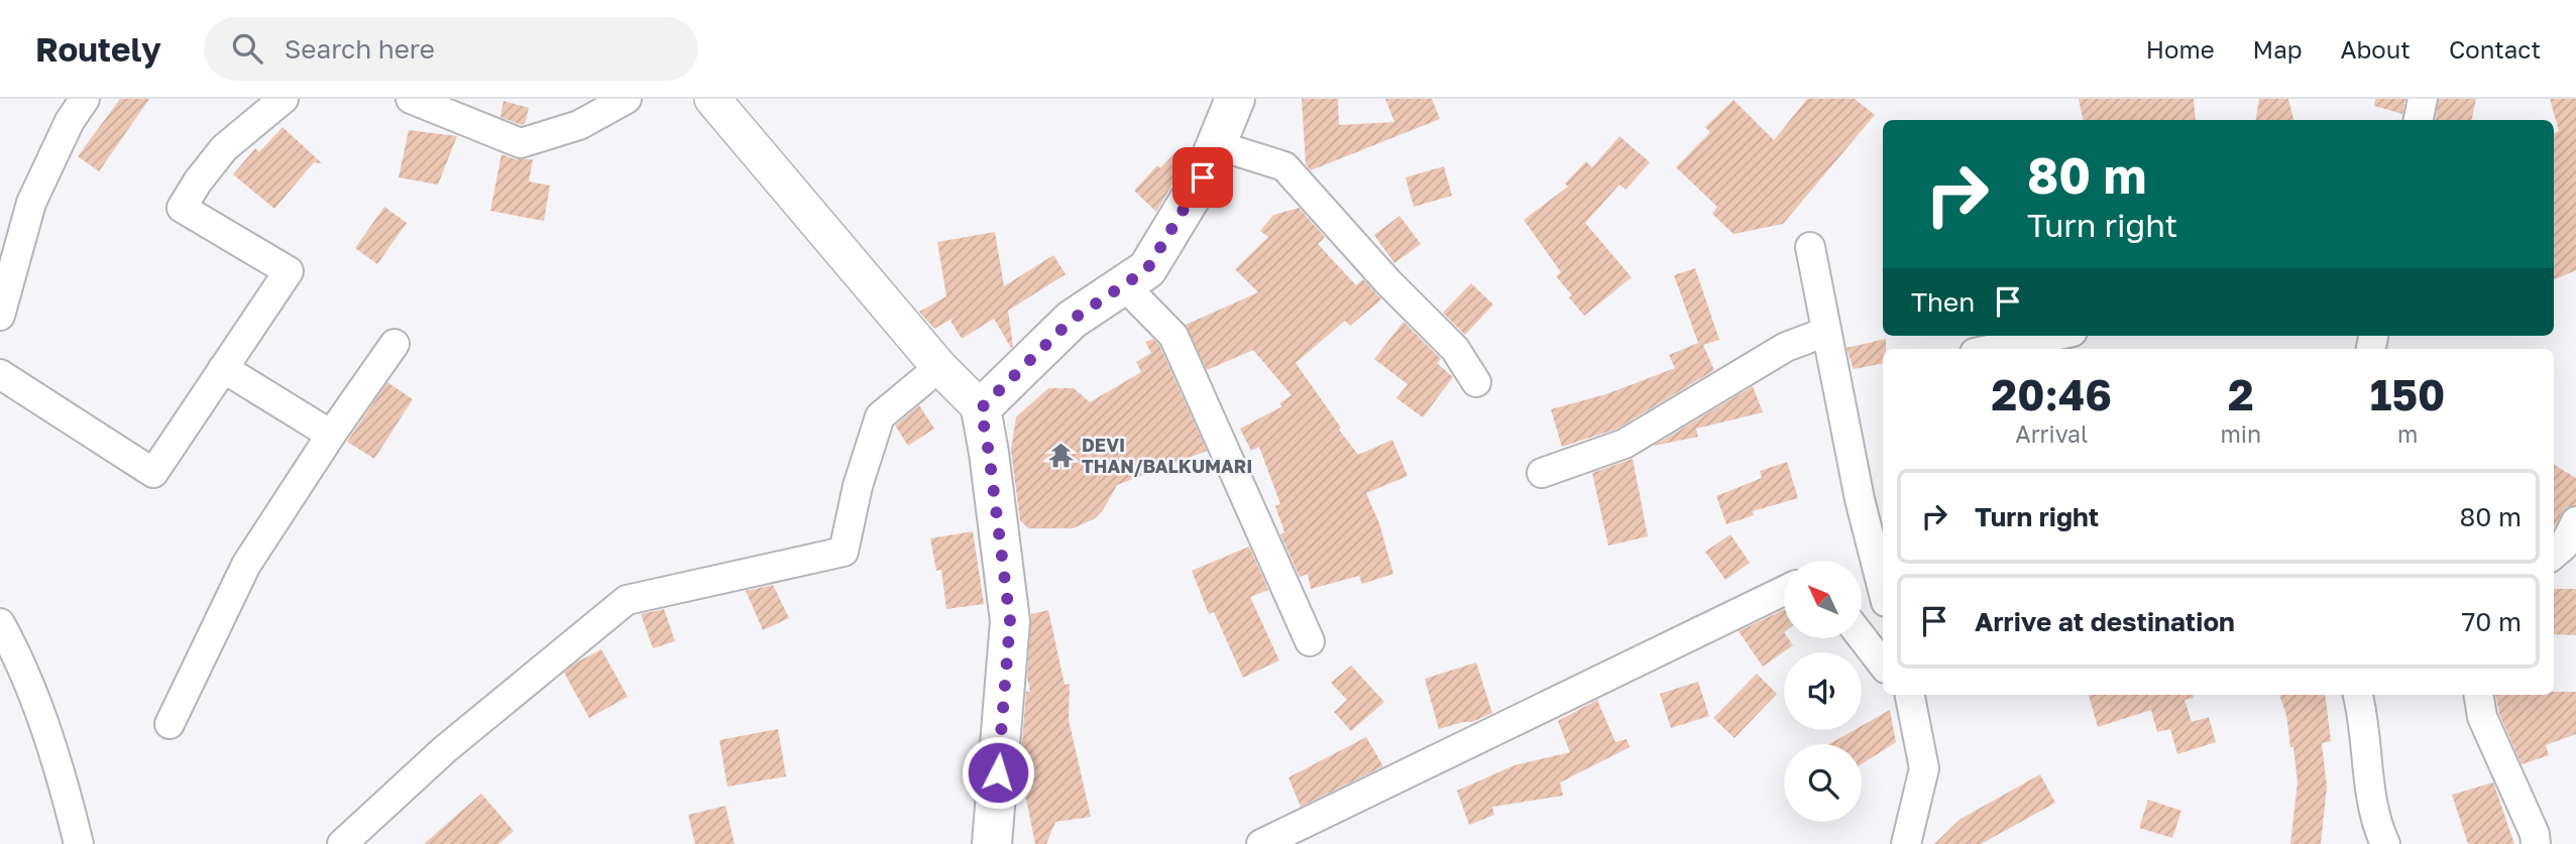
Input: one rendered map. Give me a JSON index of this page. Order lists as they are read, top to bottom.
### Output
{
  "places": {
    "temple": ["DEVI THAN/BALKUMARI"]
  },
  "north": "top left",
  "page": {
    "header": "Routely",
    "search": "Search here",
    "nav": [
      "Home",
      "Map",
      "About",
      "Contact"
    ],
    "turn": ["80 m", "Turn right"],
    "then": "Then",
    "eta": [
      "20:46",
      "Arrival",
      "2",
      "min",
      "150",
      "m"
    ],
    "list": [
      {
        "name": "Turn right",
        "value": "80 m"
      },
      {
        "name": "Arrive at destination",
        "value": "70 m"
      }
    ]
  }
}
